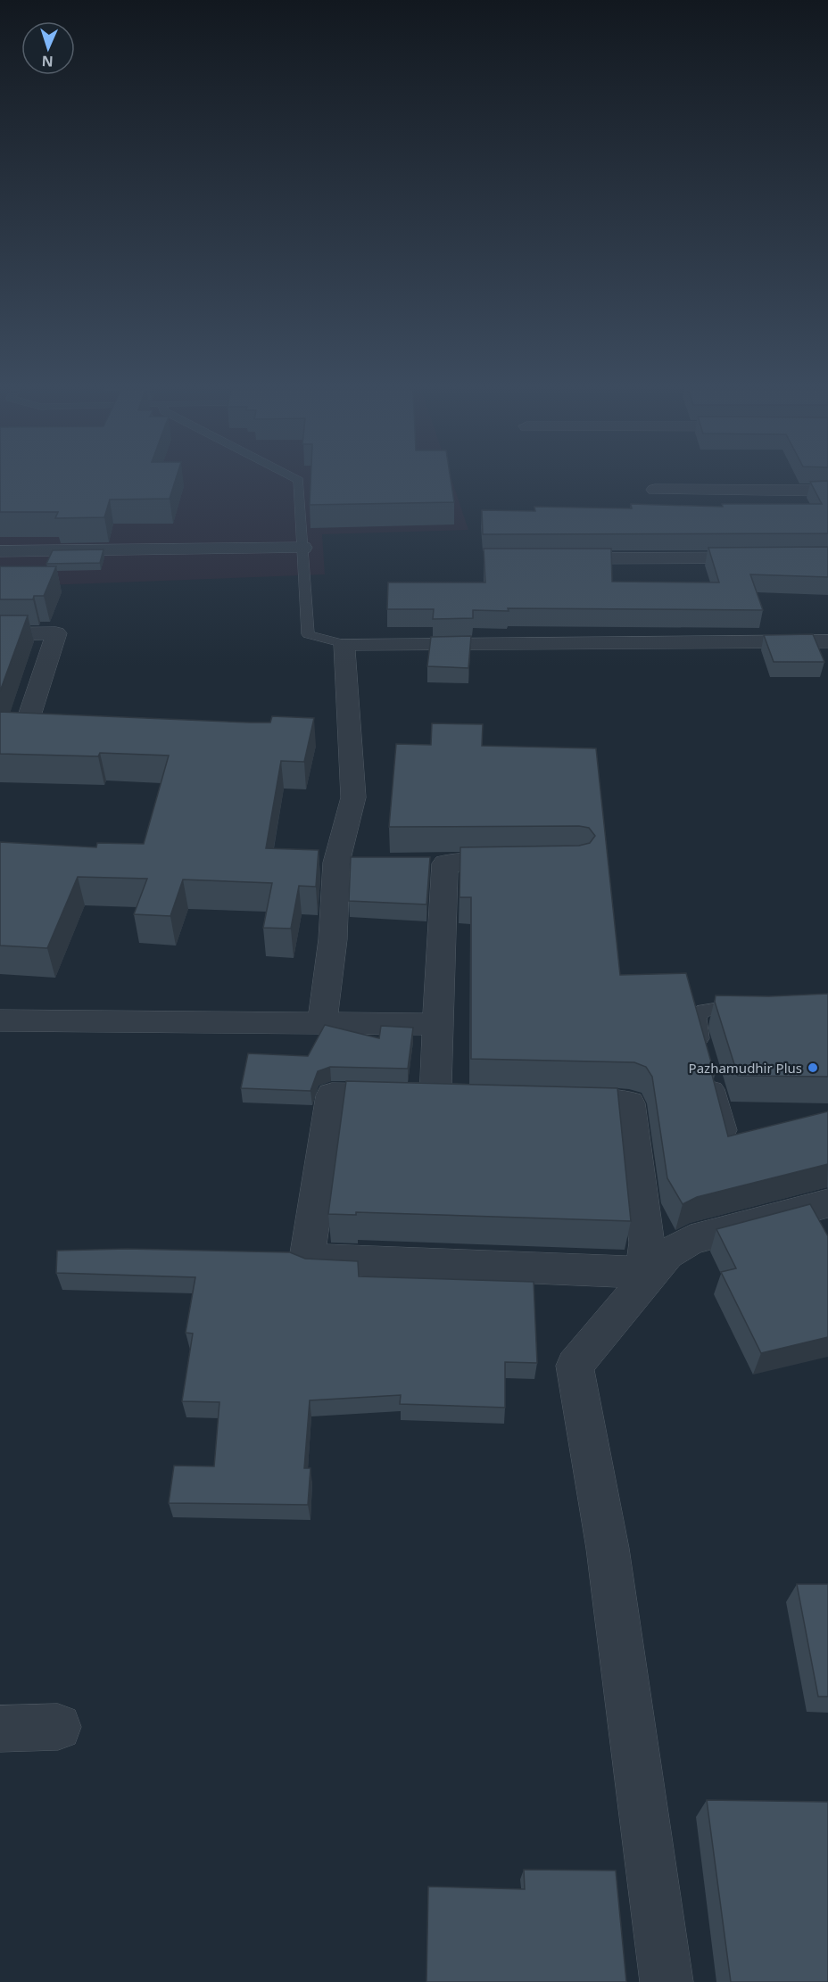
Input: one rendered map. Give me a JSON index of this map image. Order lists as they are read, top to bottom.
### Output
{
  "places": ["Pazhamudhir Plus"],
  "north": "bottom"
}
